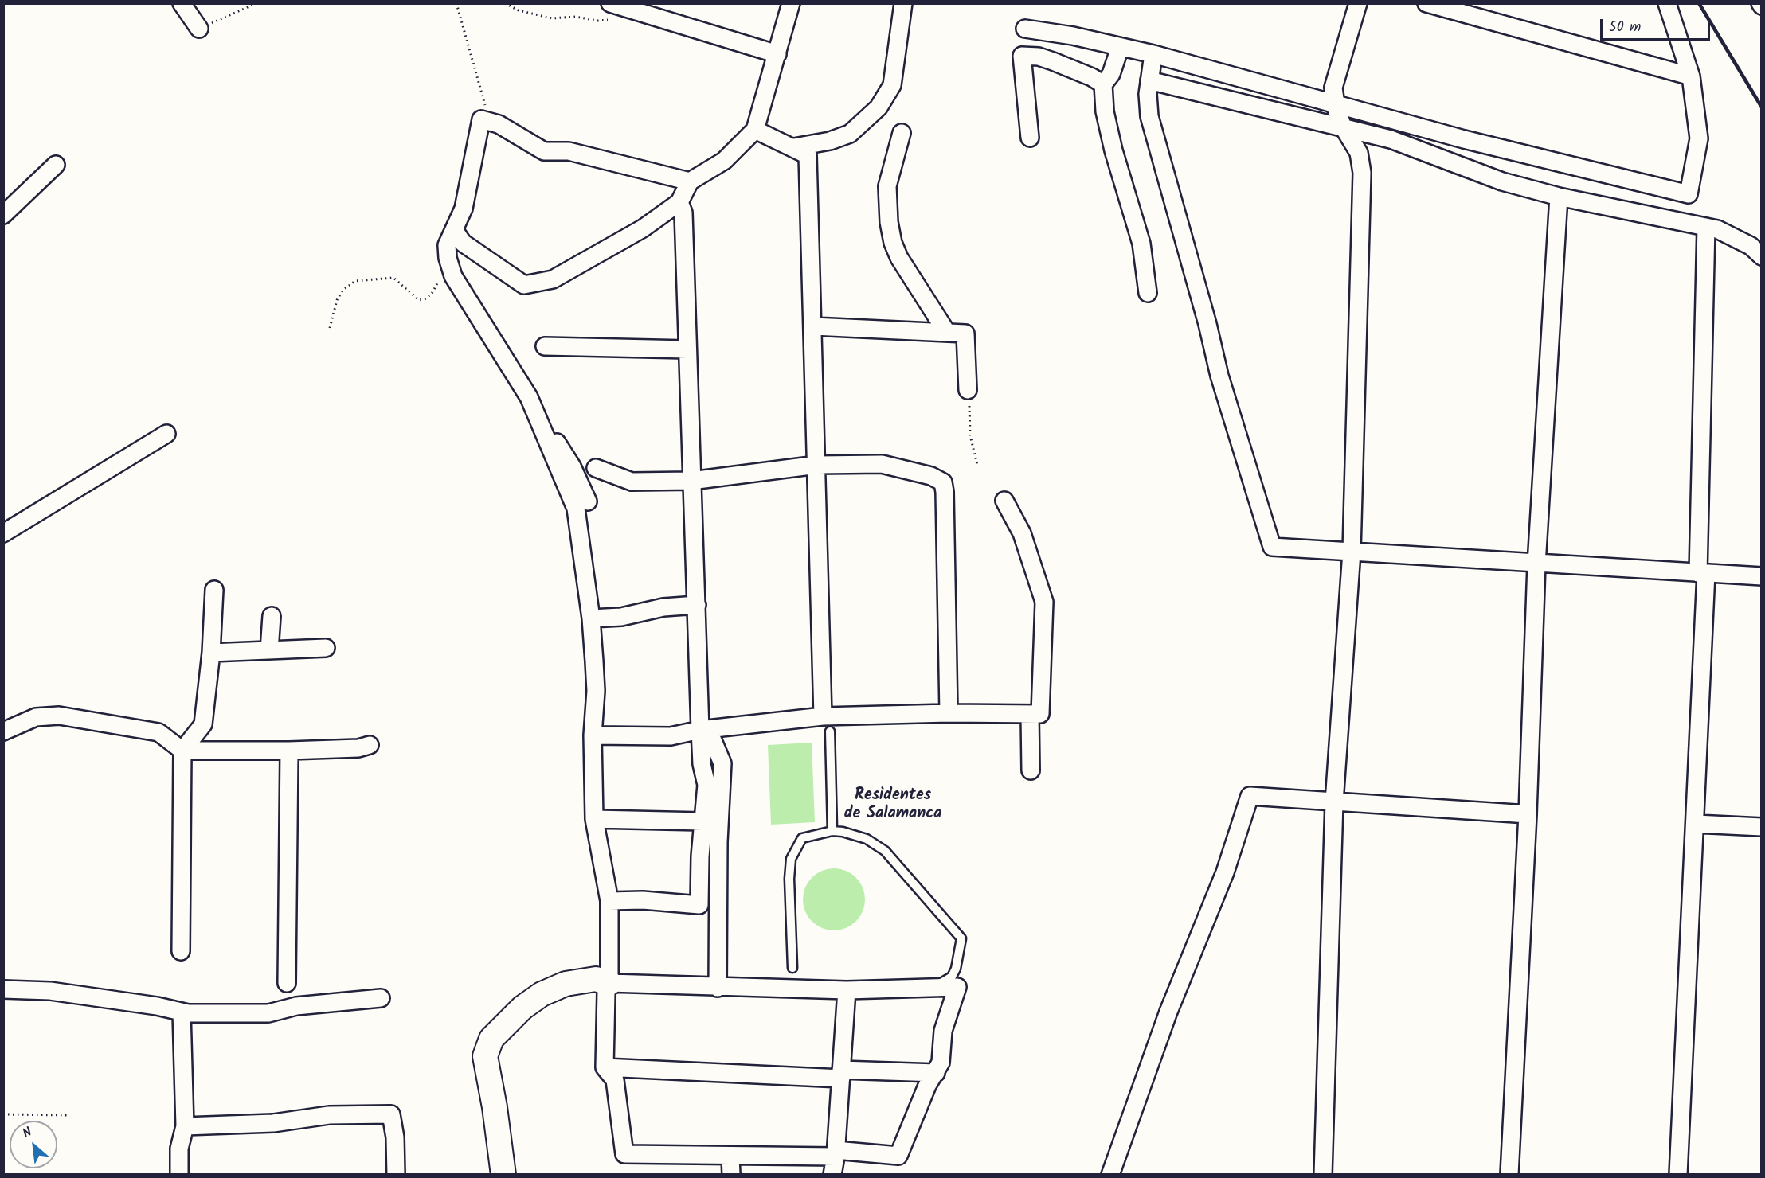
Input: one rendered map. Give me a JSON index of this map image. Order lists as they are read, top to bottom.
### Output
{
  "districts": ["Residentes de Salamanca"],
  "scale_bar": "50 m",
  "north": "top left"
}
